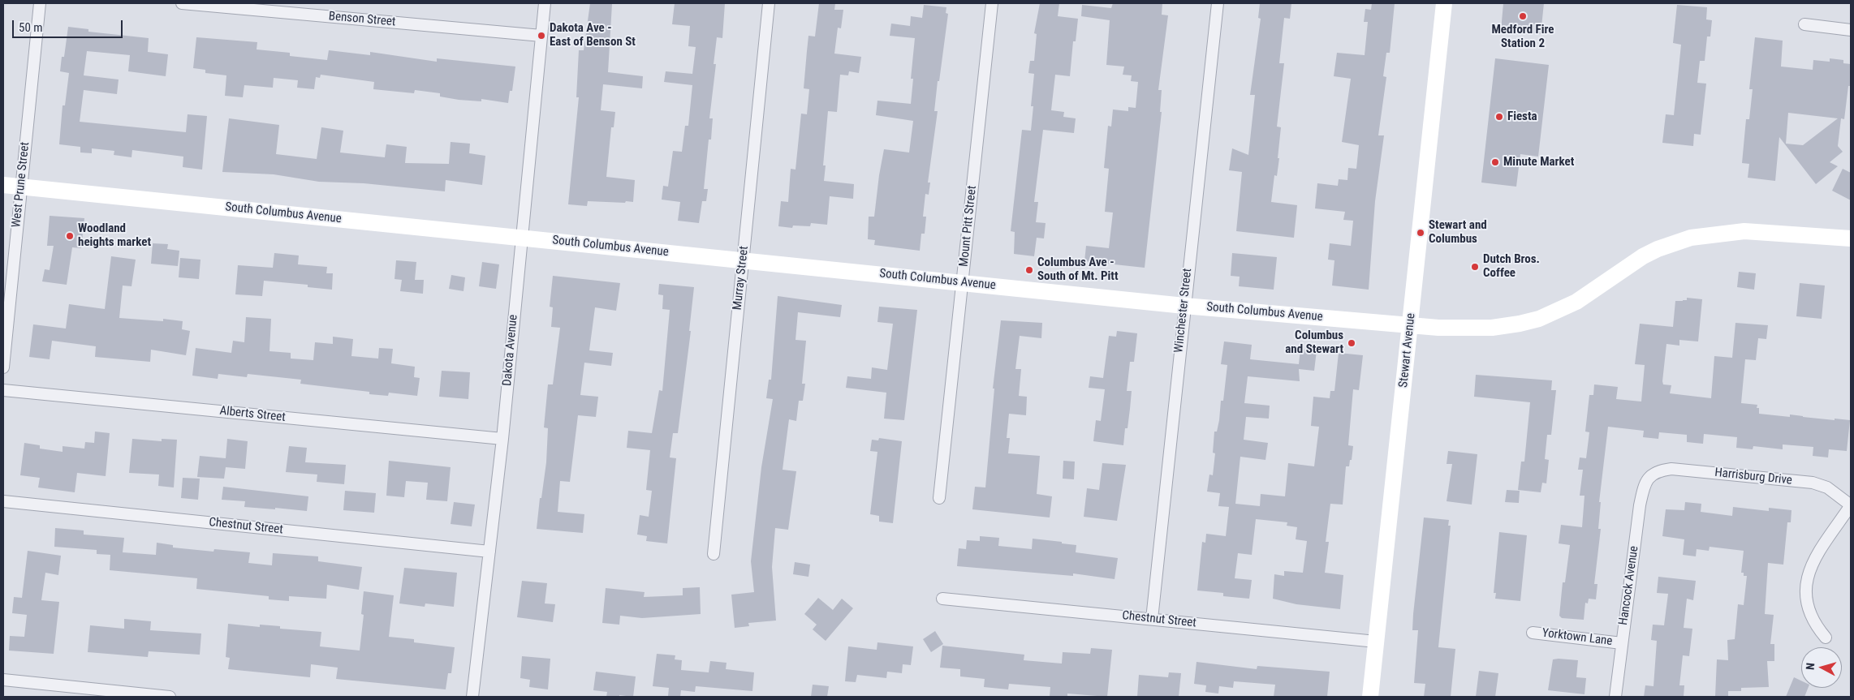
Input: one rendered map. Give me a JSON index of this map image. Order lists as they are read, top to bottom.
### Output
{
  "streets": {
    "main road": ["South Columbus Avenue", "Stewart Avenue"],
    "street": [
      "Benson Street",
      "West Prune Street",
      "Mount Pitt Street",
      "Murray Street",
      "Winchester Street",
      "Dakota Avenue",
      "Alberts Street",
      "Harrisburg Drive",
      "Chestnut Street",
      "Hancock Avenue",
      "Yorktown Lane"
    ]
  },
  "crossings": [
    ["Benson Street", "Dakota Avenue"],
    ["West Prune Street", "South Columbus Avenue"],
    ["South Columbus Avenue", "Mount Pitt Street"],
    ["South Columbus Avenue", "Murray Street"],
    ["South Columbus Avenue", "Winchester Street"],
    ["South Columbus Avenue", "Dakota Avenue"],
    ["South Columbus Avenue", "Stewart Avenue"],
    ["Winchester Street", "Chestnut Street"],
    ["Dakota Avenue", "Alberts Street"],
    ["Dakota Avenue", "Chestnut Street"],
    ["Stewart Avenue", "Chestnut Street"],
    ["Harrisburg Drive", "Hancock Avenue"],
    ["Hancock Avenue", "Yorktown Lane"]
  ],
  "places": [
    "Medford Fire Station 2",
    "Dakota Ave - East of Benson St",
    "Fiesta",
    "Minute Market",
    "Stewart and Columbus",
    "Woodland heights market",
    "Dutch Bros. Coffee",
    "Columbus Ave - South of Mt. Pitt",
    "Columbus and Stewart"
  ],
  "scale_bar": "50 m",
  "north": "left"
}
